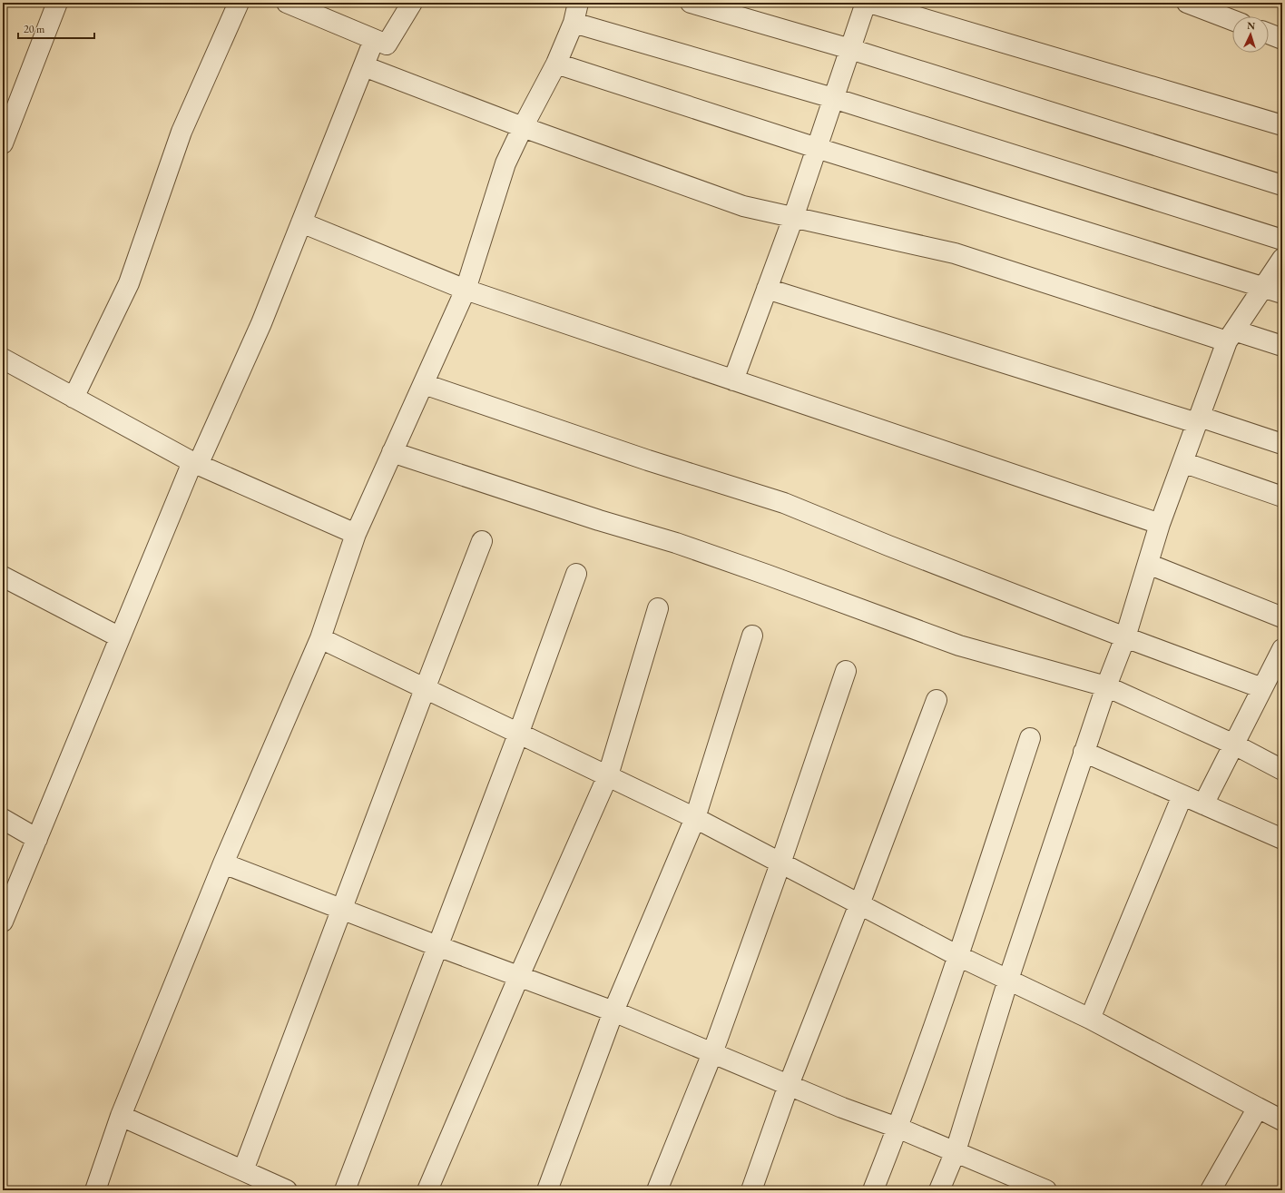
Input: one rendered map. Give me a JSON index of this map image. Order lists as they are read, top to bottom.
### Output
{
  "scale_bar": "20 m",
  "north": "top"
}
